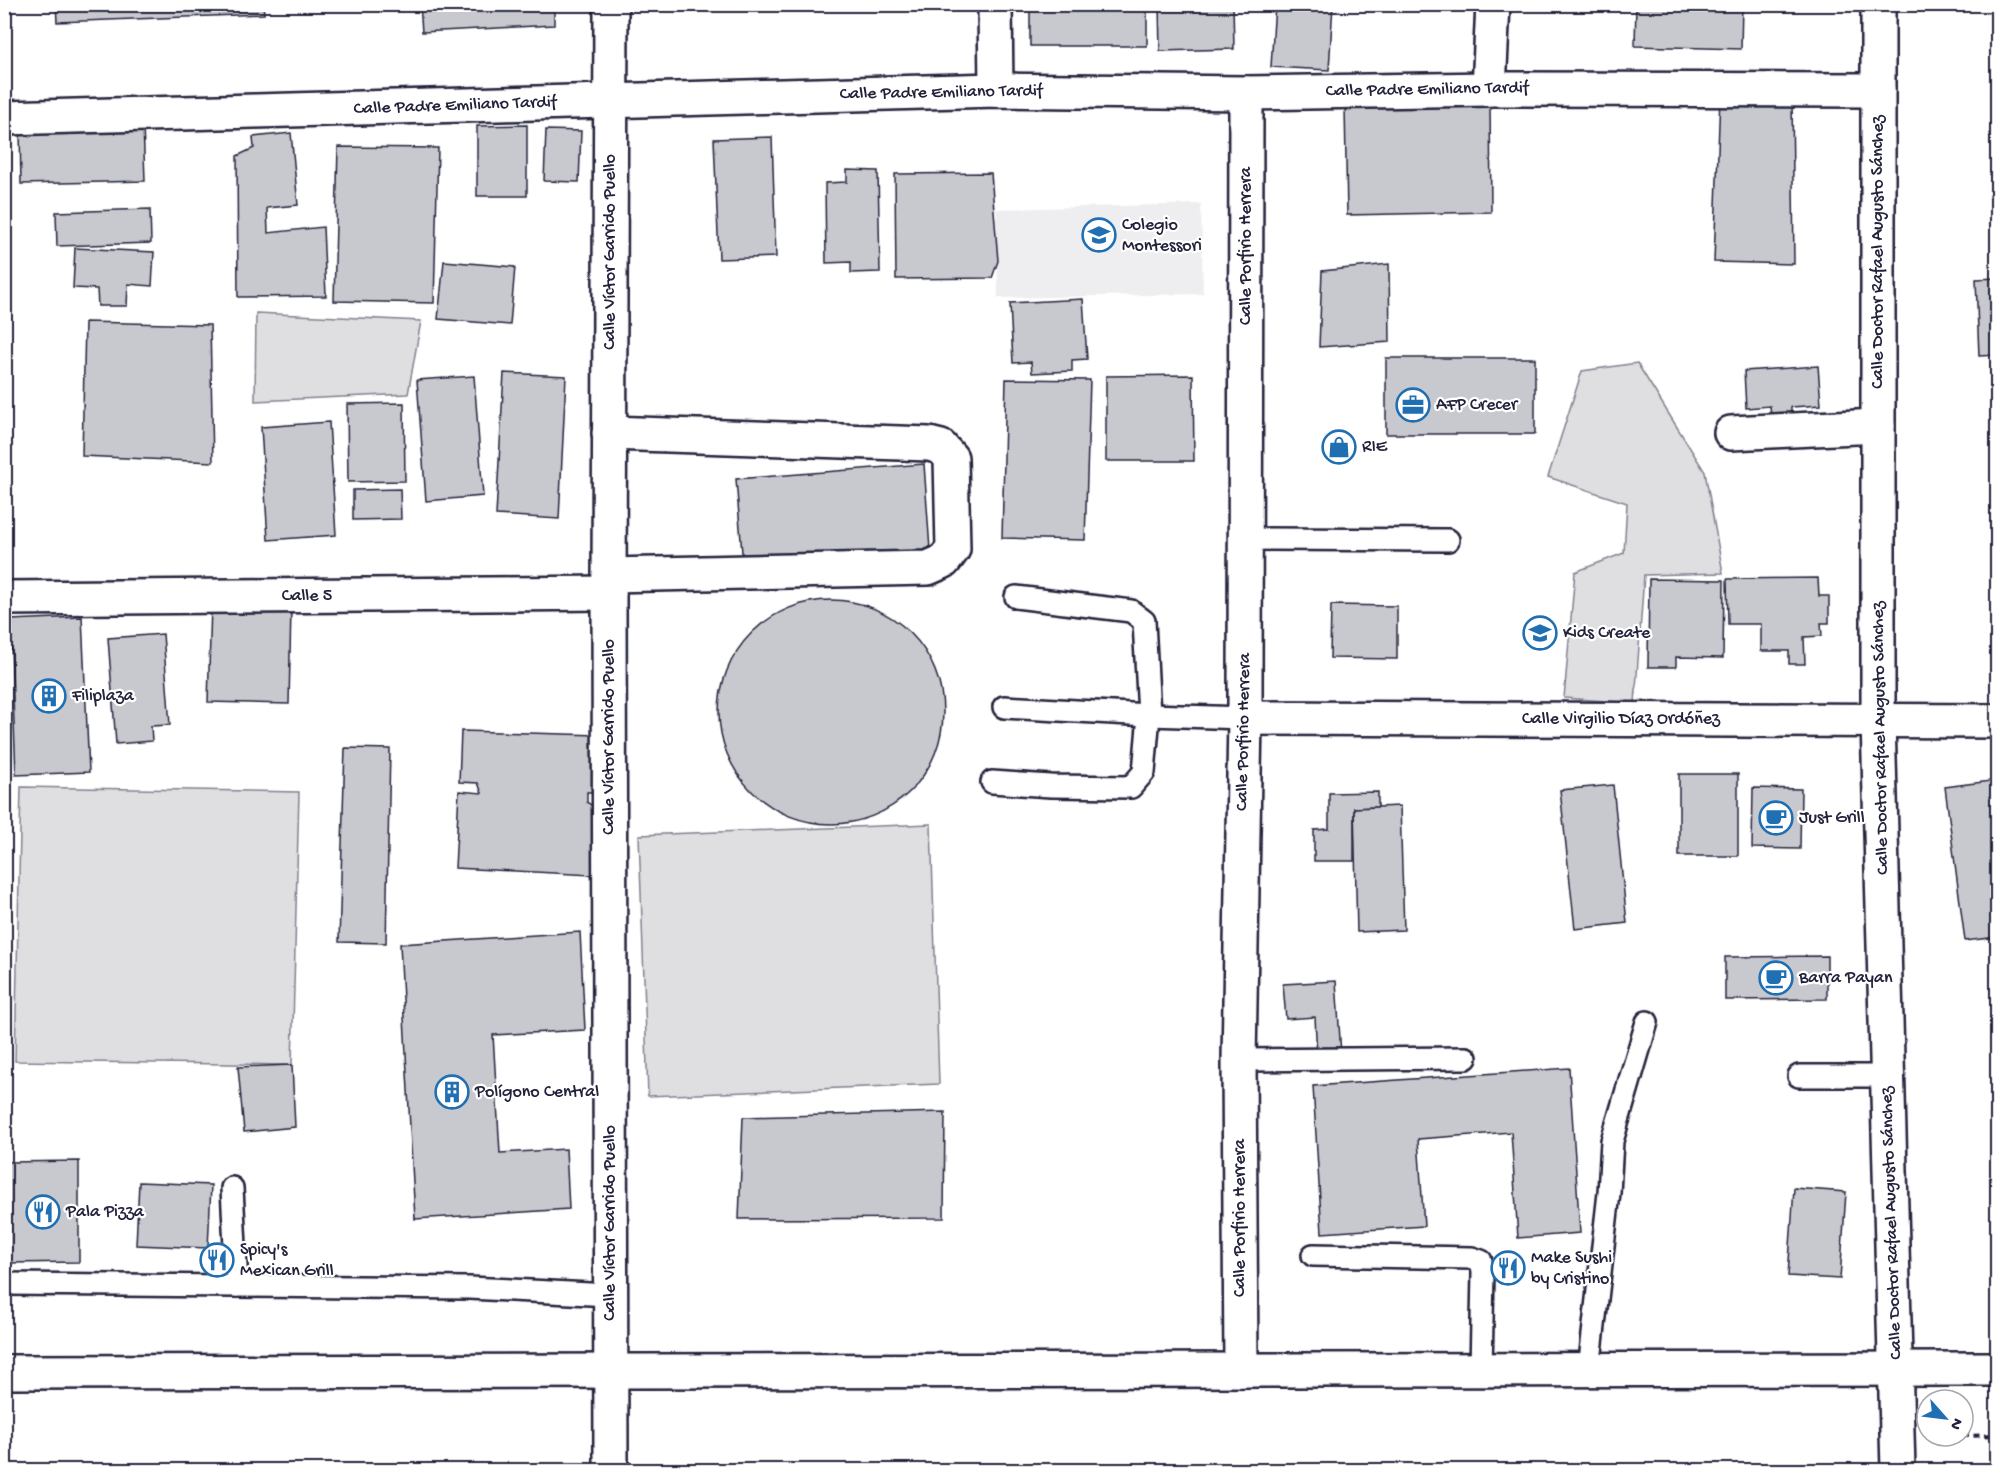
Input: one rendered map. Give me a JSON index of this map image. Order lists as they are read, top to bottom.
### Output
{
  "streets": {
    "street": [
      "Calle Padre Emiliano Tardif",
      "Calle Porfirio Herrera",
      "Calle Víctor Garrido Puello",
      "Calle Doctor Rafael Augusto Sánchez",
      "Calle 5",
      "Calle Virgilio Díaz Ordóñez"
    ]
  },
  "crossings": [
    ["Calle Padre Emiliano Tardif", "Calle Porfirio Herrera"],
    ["Calle Padre Emiliano Tardif", "Calle Víctor Garrido Puello"],
    ["Calle Padre Emiliano Tardif", "Calle Doctor Rafael Augusto Sánchez"],
    ["Calle Porfirio Herrera", "Calle Virgilio Díaz Ordóñez"],
    ["Calle Víctor Garrido Puello", "Calle 5"],
    ["Calle Doctor Rafael Augusto Sánchez", "Calle Virgilio Díaz Ordóñez"]
  ],
  "places": {
    "school or university": ["Colegio Montessori", "Kids Create"],
    "office": ["AFP Crecer"],
    "shop": ["RIE"],
    "building": ["Filiplaza", "Polígono Central"],
    "cafe": ["Just Grill", "Barra Payan"],
    "restaurant": ["Pala Pizza", "Spicy's Mexican Grill", "Make Sushi by Cristino"]
  },
  "north": "bottom right"
}
